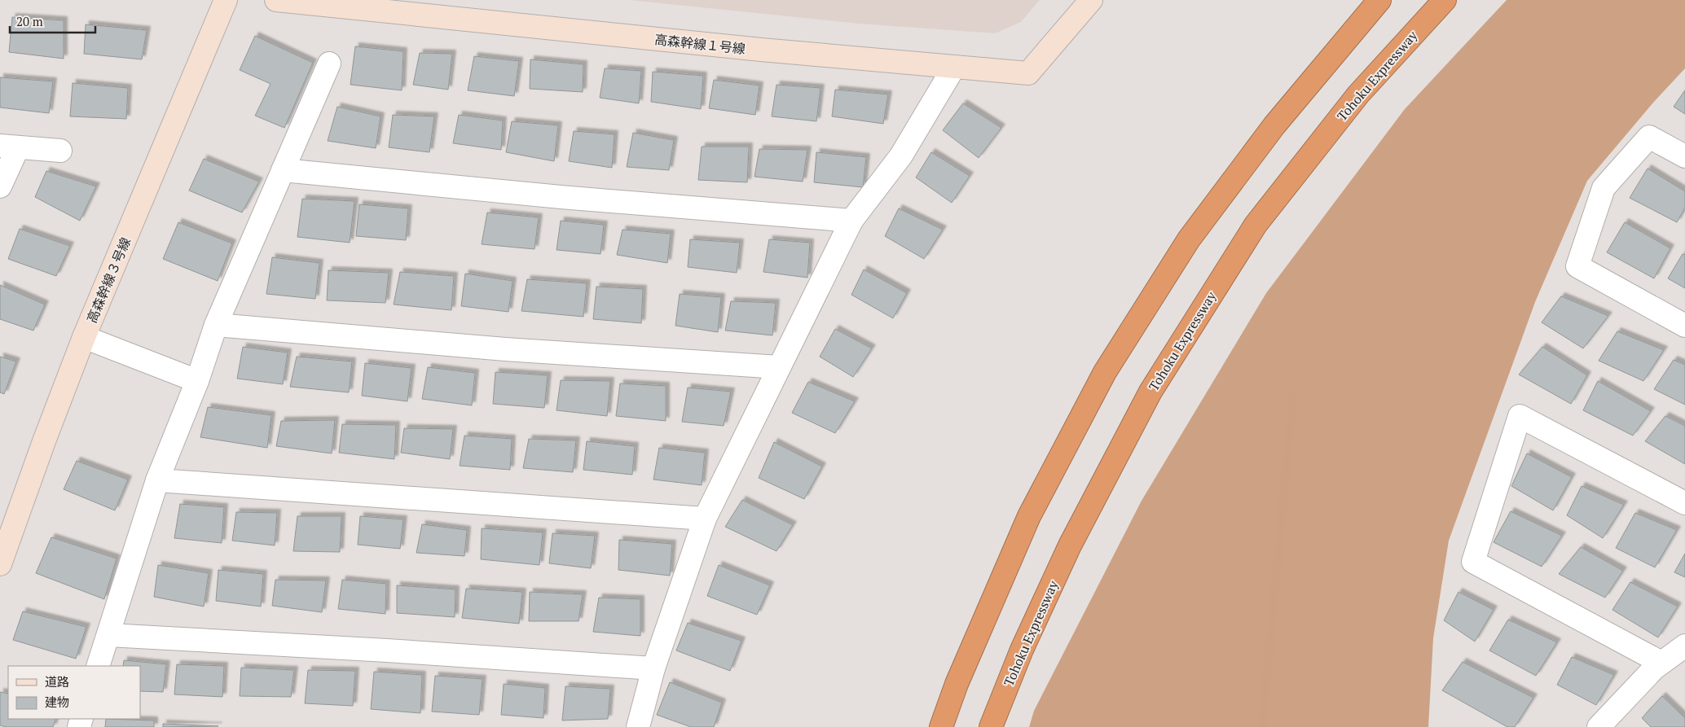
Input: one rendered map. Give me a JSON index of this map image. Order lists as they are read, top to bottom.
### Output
{
  "streets": {
    "highway": ["Tohoku Expressway"],
    "street": ["高森幹線１号線", "高森幹線３号線"]
  },
  "legend": ["道路", "建物"],
  "scale_bar": "20 m"
}
